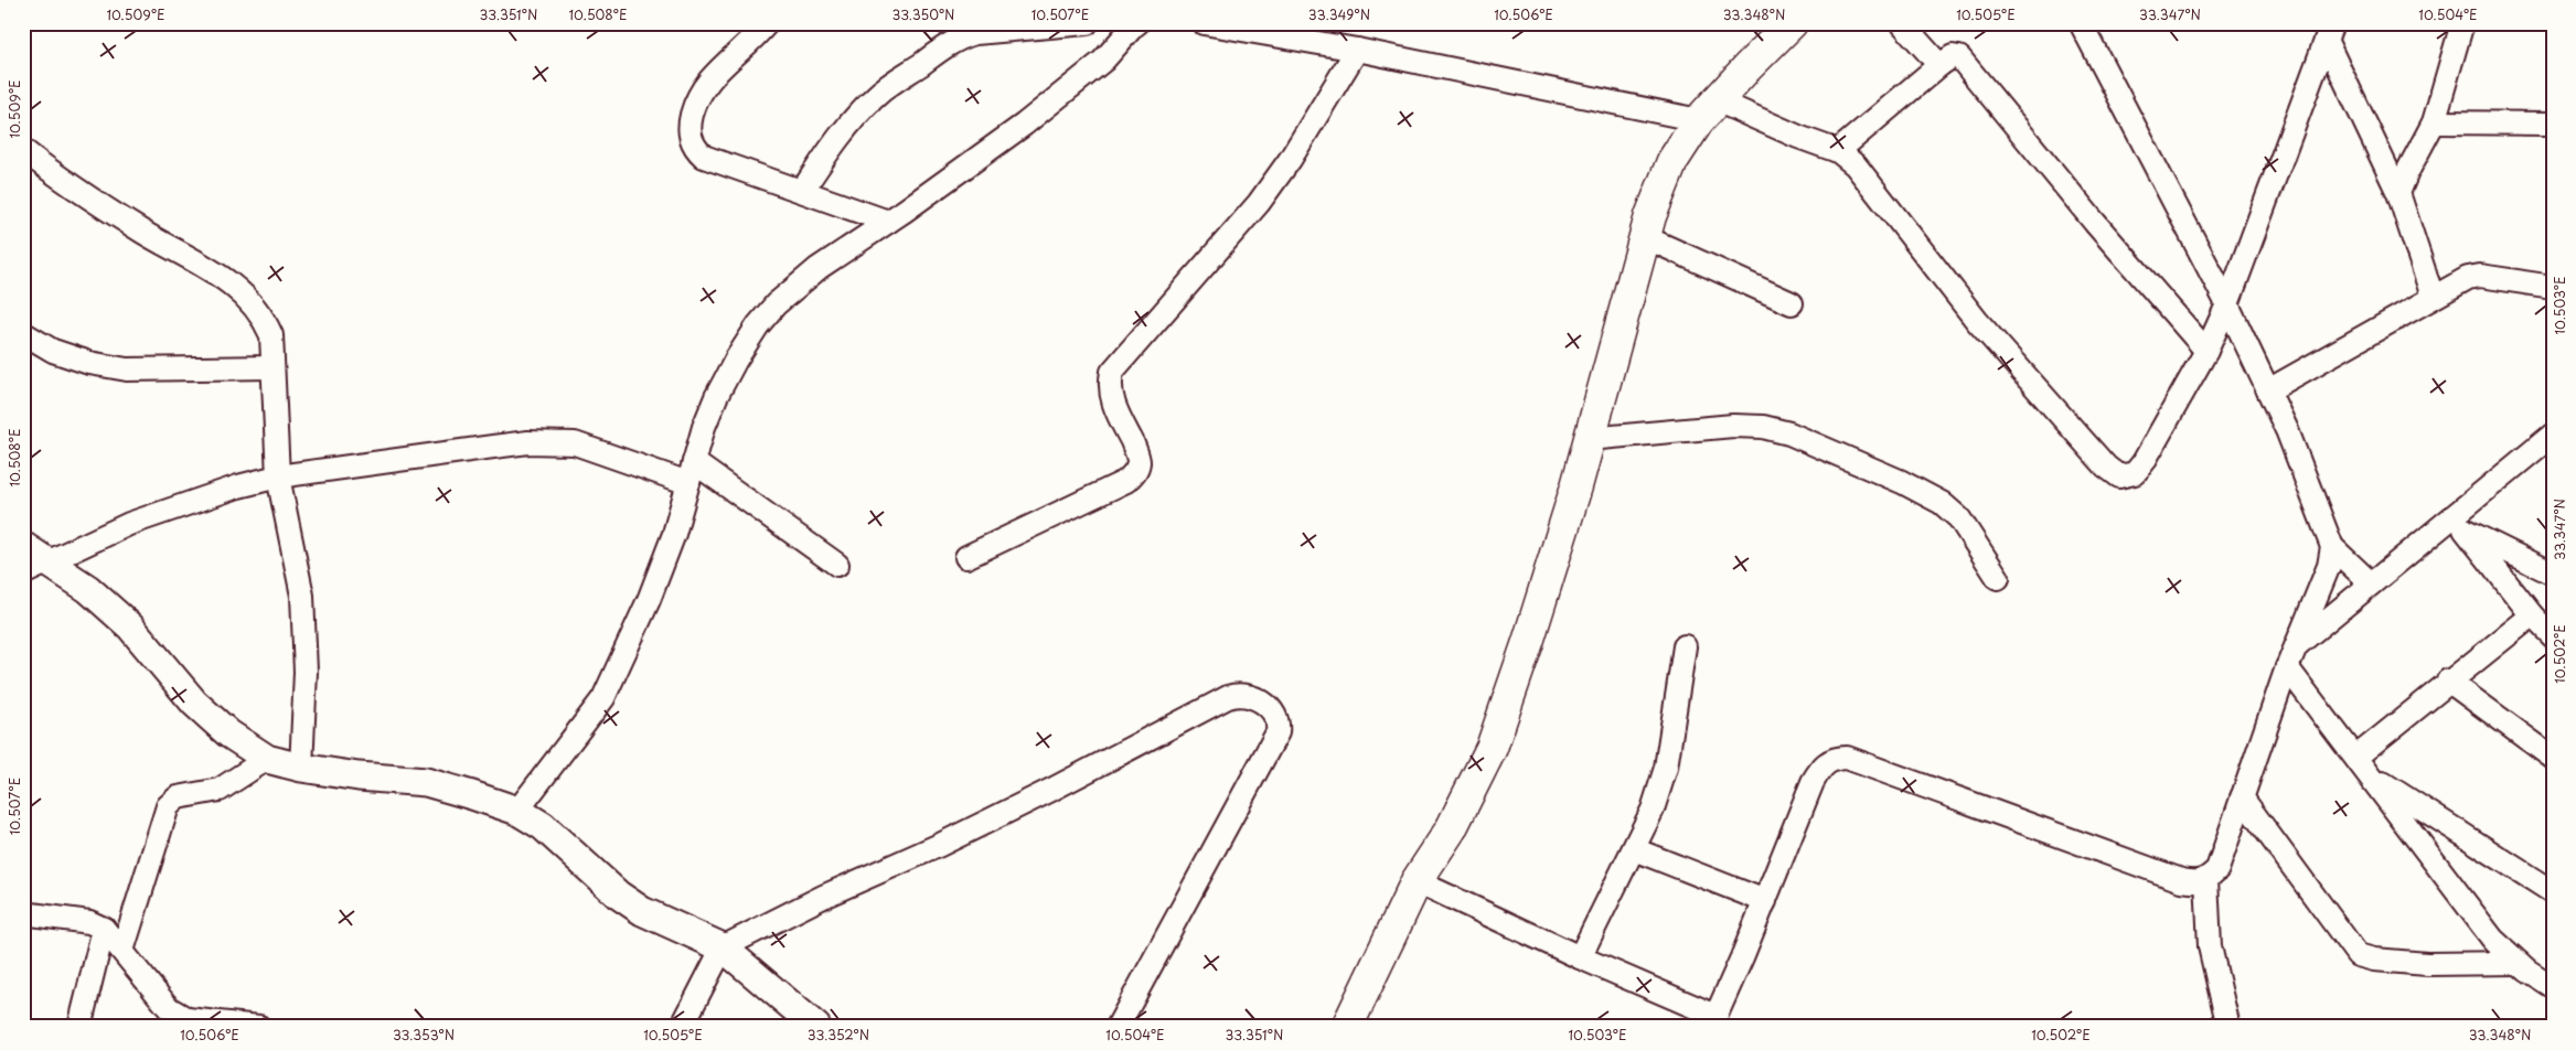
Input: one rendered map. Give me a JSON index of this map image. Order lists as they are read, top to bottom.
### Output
{
  "coordinates": [
    "10.509°E",
    "33.351°N",
    "10.508°E",
    "33.350°N",
    "10.507°E",
    "33.349°N",
    "10.506°E",
    "33.348°N",
    "10.505°E",
    "33.347°N",
    "10.504°E",
    "10.503°E",
    "10.502°E",
    "33.353°N",
    "33.352°N"
  ]
}
